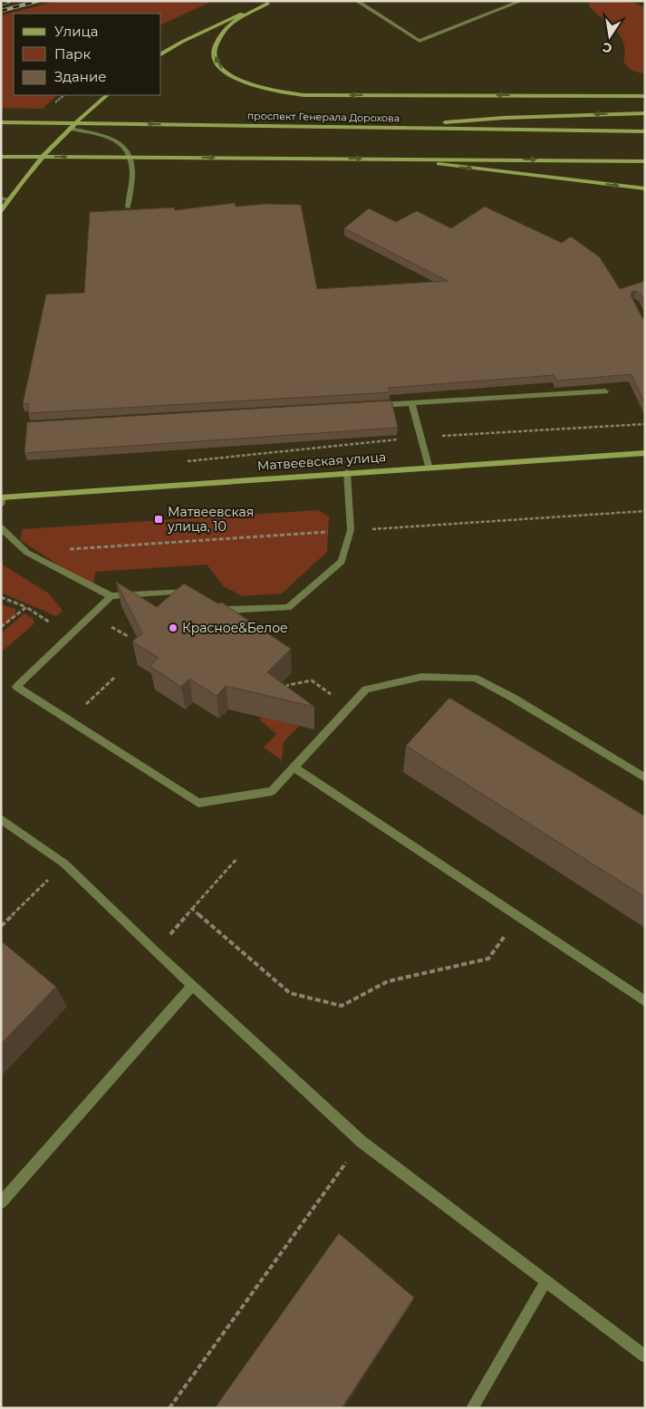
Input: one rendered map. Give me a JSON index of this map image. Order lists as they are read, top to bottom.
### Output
{
  "streets": {
    "street": ["проспект Генерала Дорохова", "Матвеевская улица"]
  },
  "places": {
    "transit": ["Матвеевская улица, 10"],
    "other": ["Красное&Белое"]
  },
  "legend": ["Улица", "Парк", "Здание"],
  "north": "bottom"
}
